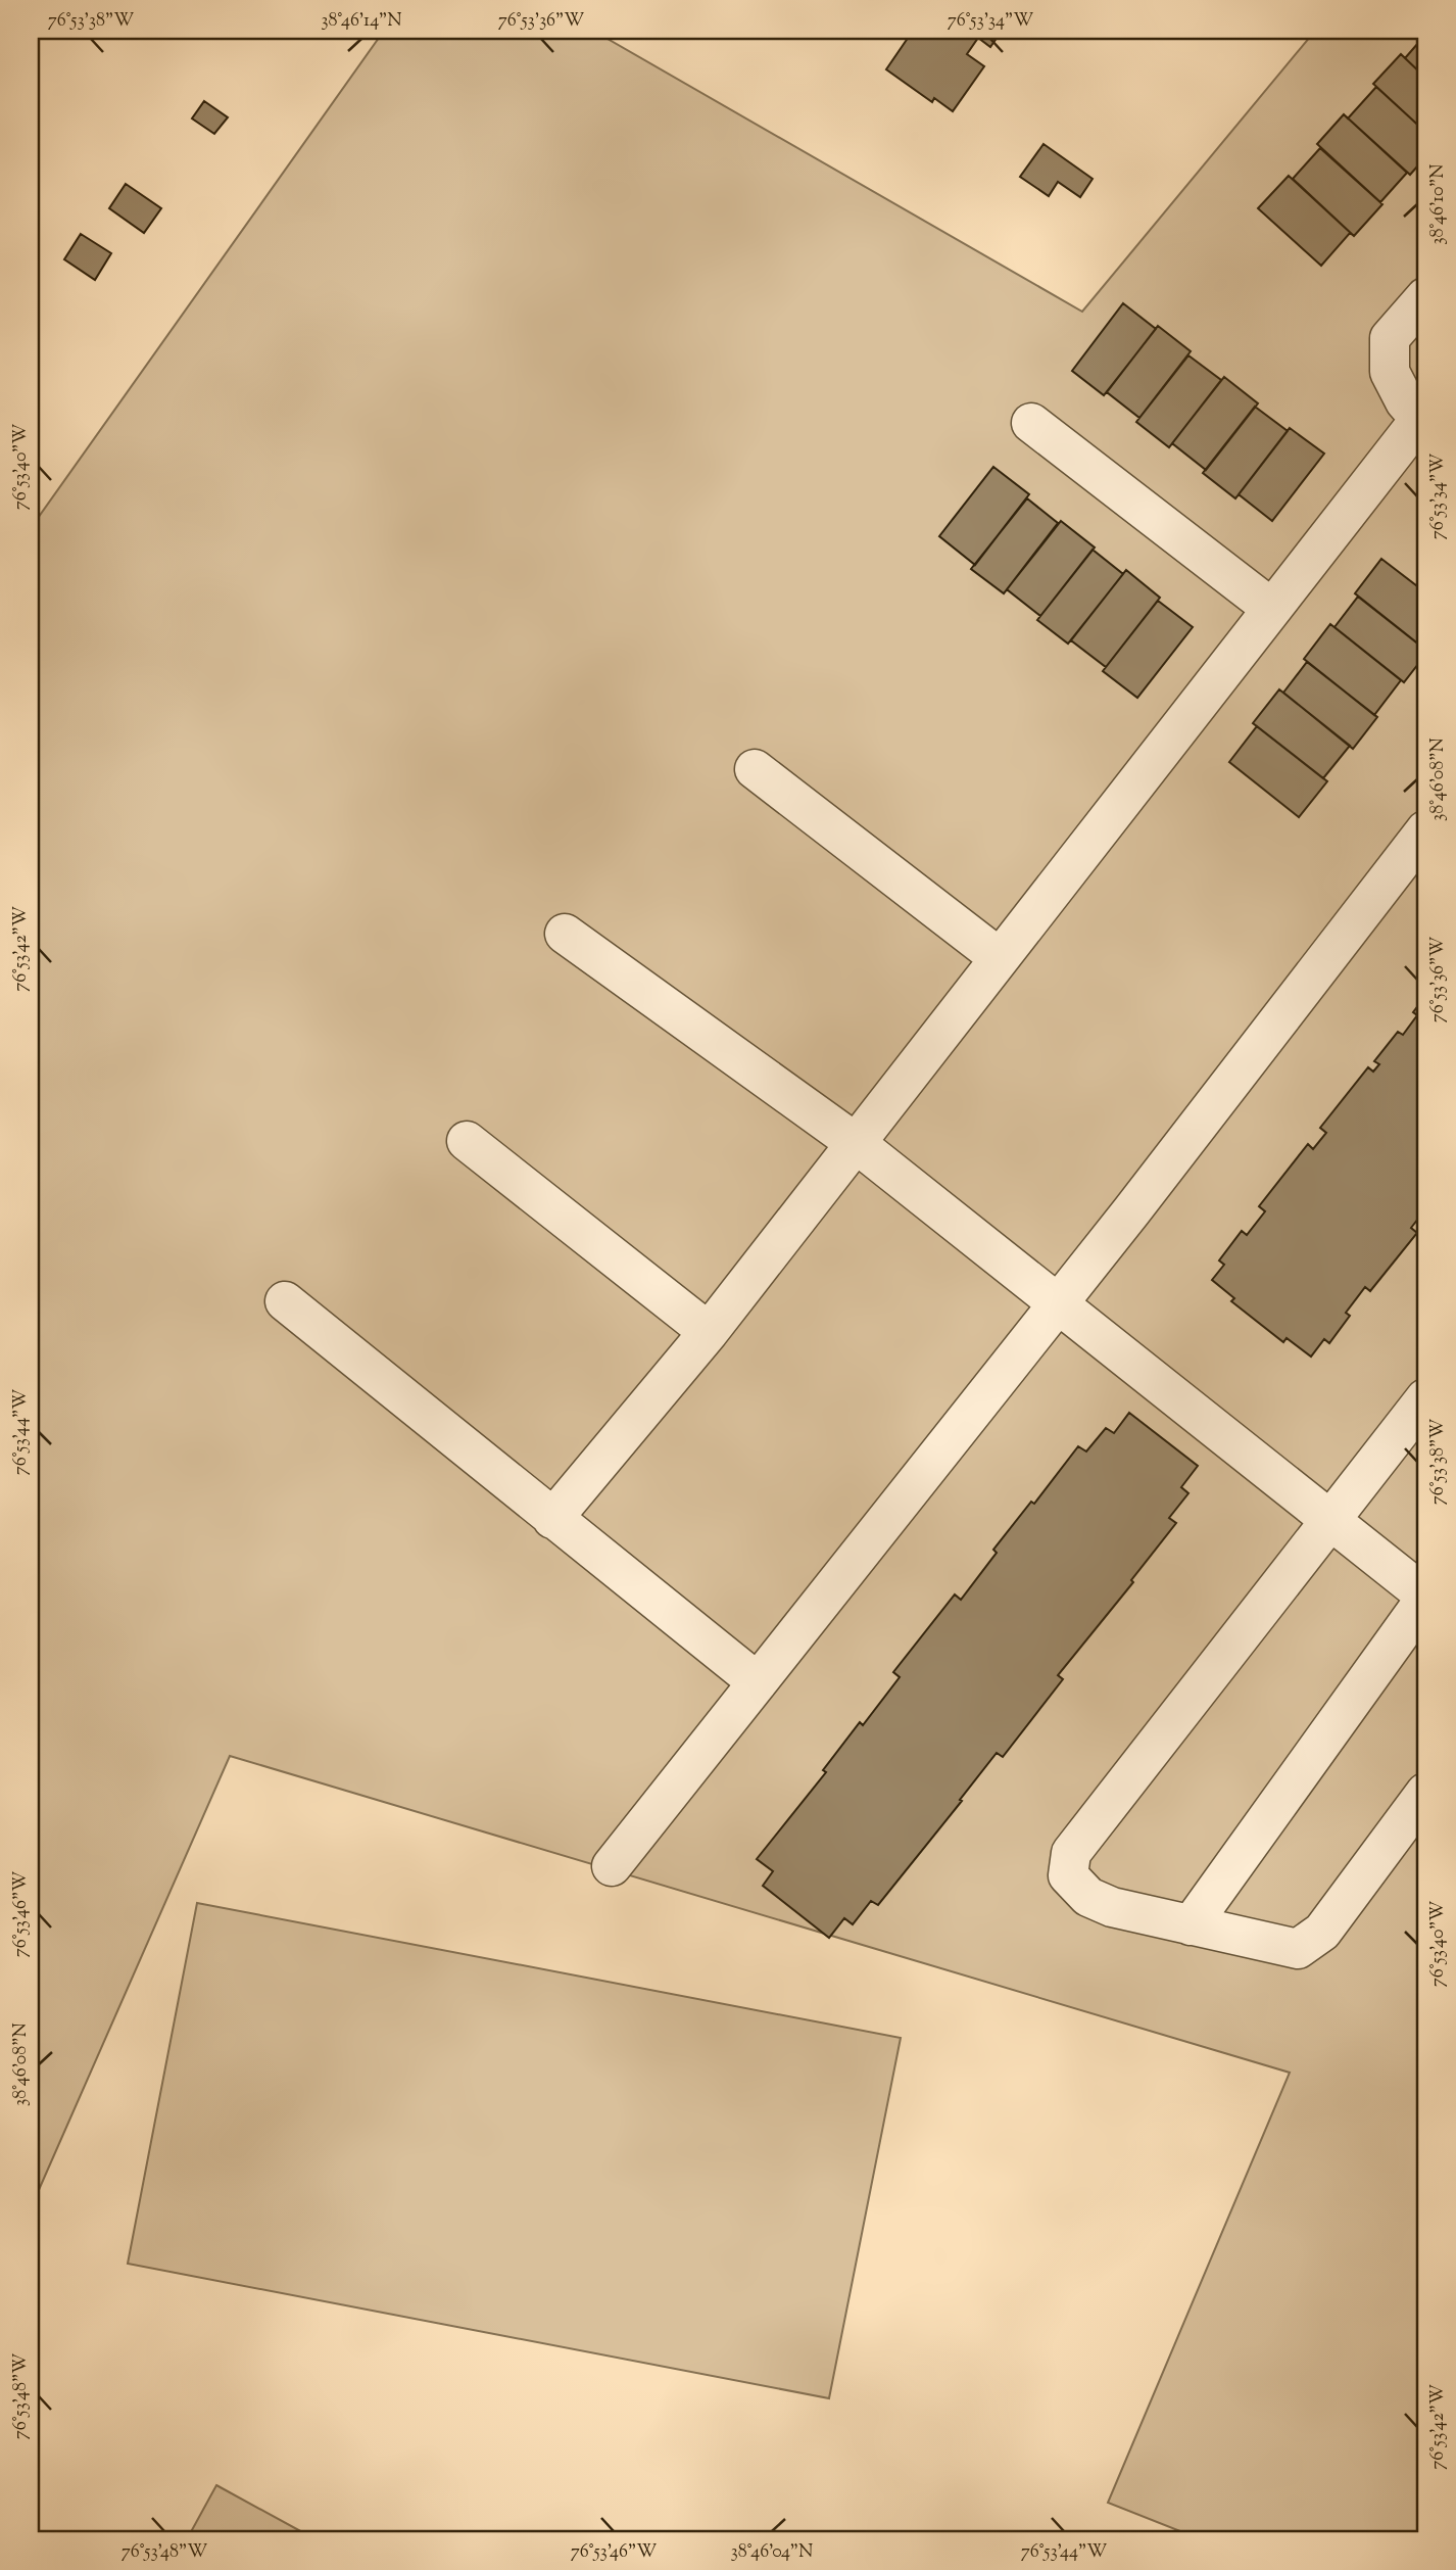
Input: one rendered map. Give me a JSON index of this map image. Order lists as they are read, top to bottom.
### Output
{
  "coordinates": [
    "76°53'38\"W",
    "38°46'14\"N",
    "76°53'36\"W",
    "76°53'34\"W",
    "38°46'10\"N",
    "76°53'40\"W",
    "38°46'08\"N",
    "76°53'42\"W",
    "76°53'44\"W",
    "76°53'46\"W",
    "76°53'48\"W",
    "38°46'04\"N"
  ]
}
